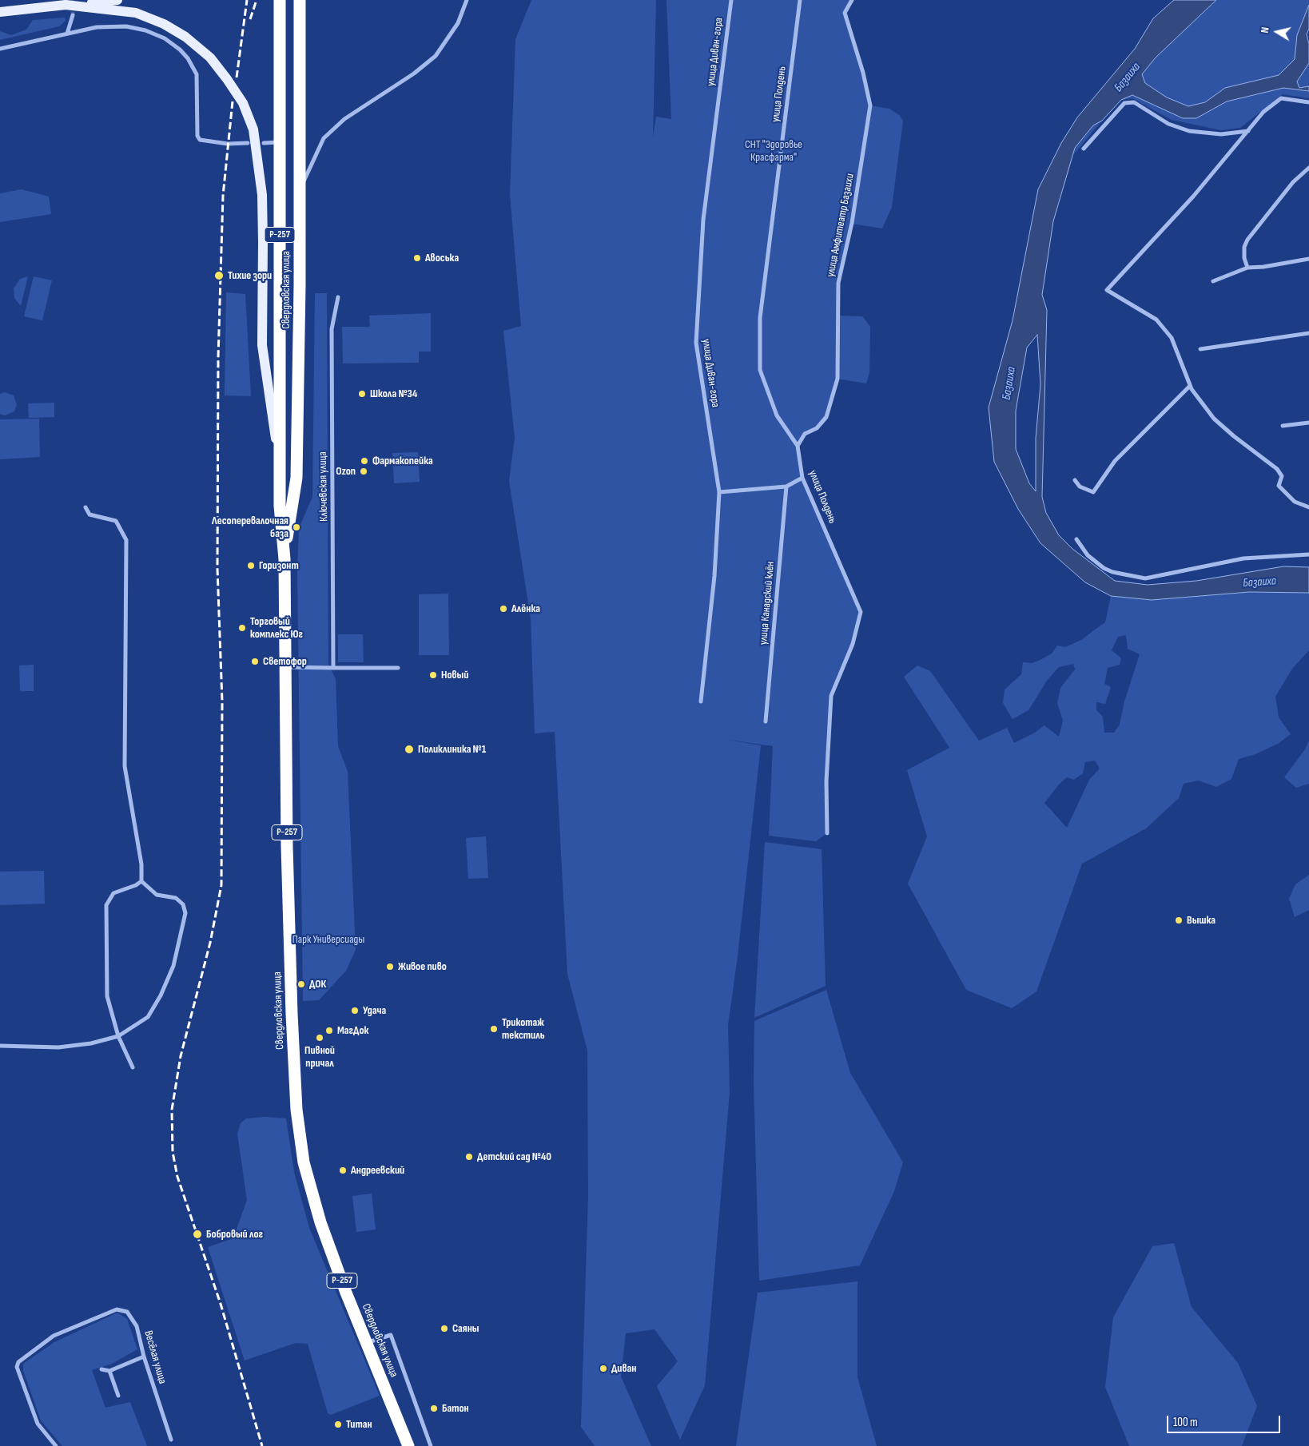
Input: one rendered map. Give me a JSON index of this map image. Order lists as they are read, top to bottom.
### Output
{
  "streets": {
    "highway": ["Р-257", "Свердловская улица"],
    "street": [
      "улица Диван-гора",
      "улица Полдень",
      "улица Амфитеатр Базаихи",
      "Ключевская улица",
      "улица Канадский клён",
      "Весёлая улица"
    ]
  },
  "crossings": [
    ["улица Полдень", "улица Амфитеатр Базаихи"]
  ],
  "water": ["Базаиха"],
  "parks": ["СНТ \"Здоровье Красфарма\"", "Парк Универсиады"],
  "places": [
    "Авоська",
    "Тихие зори",
    "Школа №34",
    "Фармакопейка",
    "Ozon",
    "Лесоперевалочная база",
    "Горизонт",
    "Алёнка",
    "Торговый комплекс Юг",
    "Светофор",
    "Новый",
    "Поликлиника №1",
    "Вышка",
    "Живое пиво",
    "ДОК",
    "Удача",
    "Трикотаж текстиль",
    "МагДок",
    "Пивной причал",
    "Детский сад №40",
    "Андреевский",
    "Бобровый лог",
    "Саяны",
    "Диван",
    "Батон",
    "Титан"
  ],
  "scale_bar": "100 m",
  "north": "left"
}
